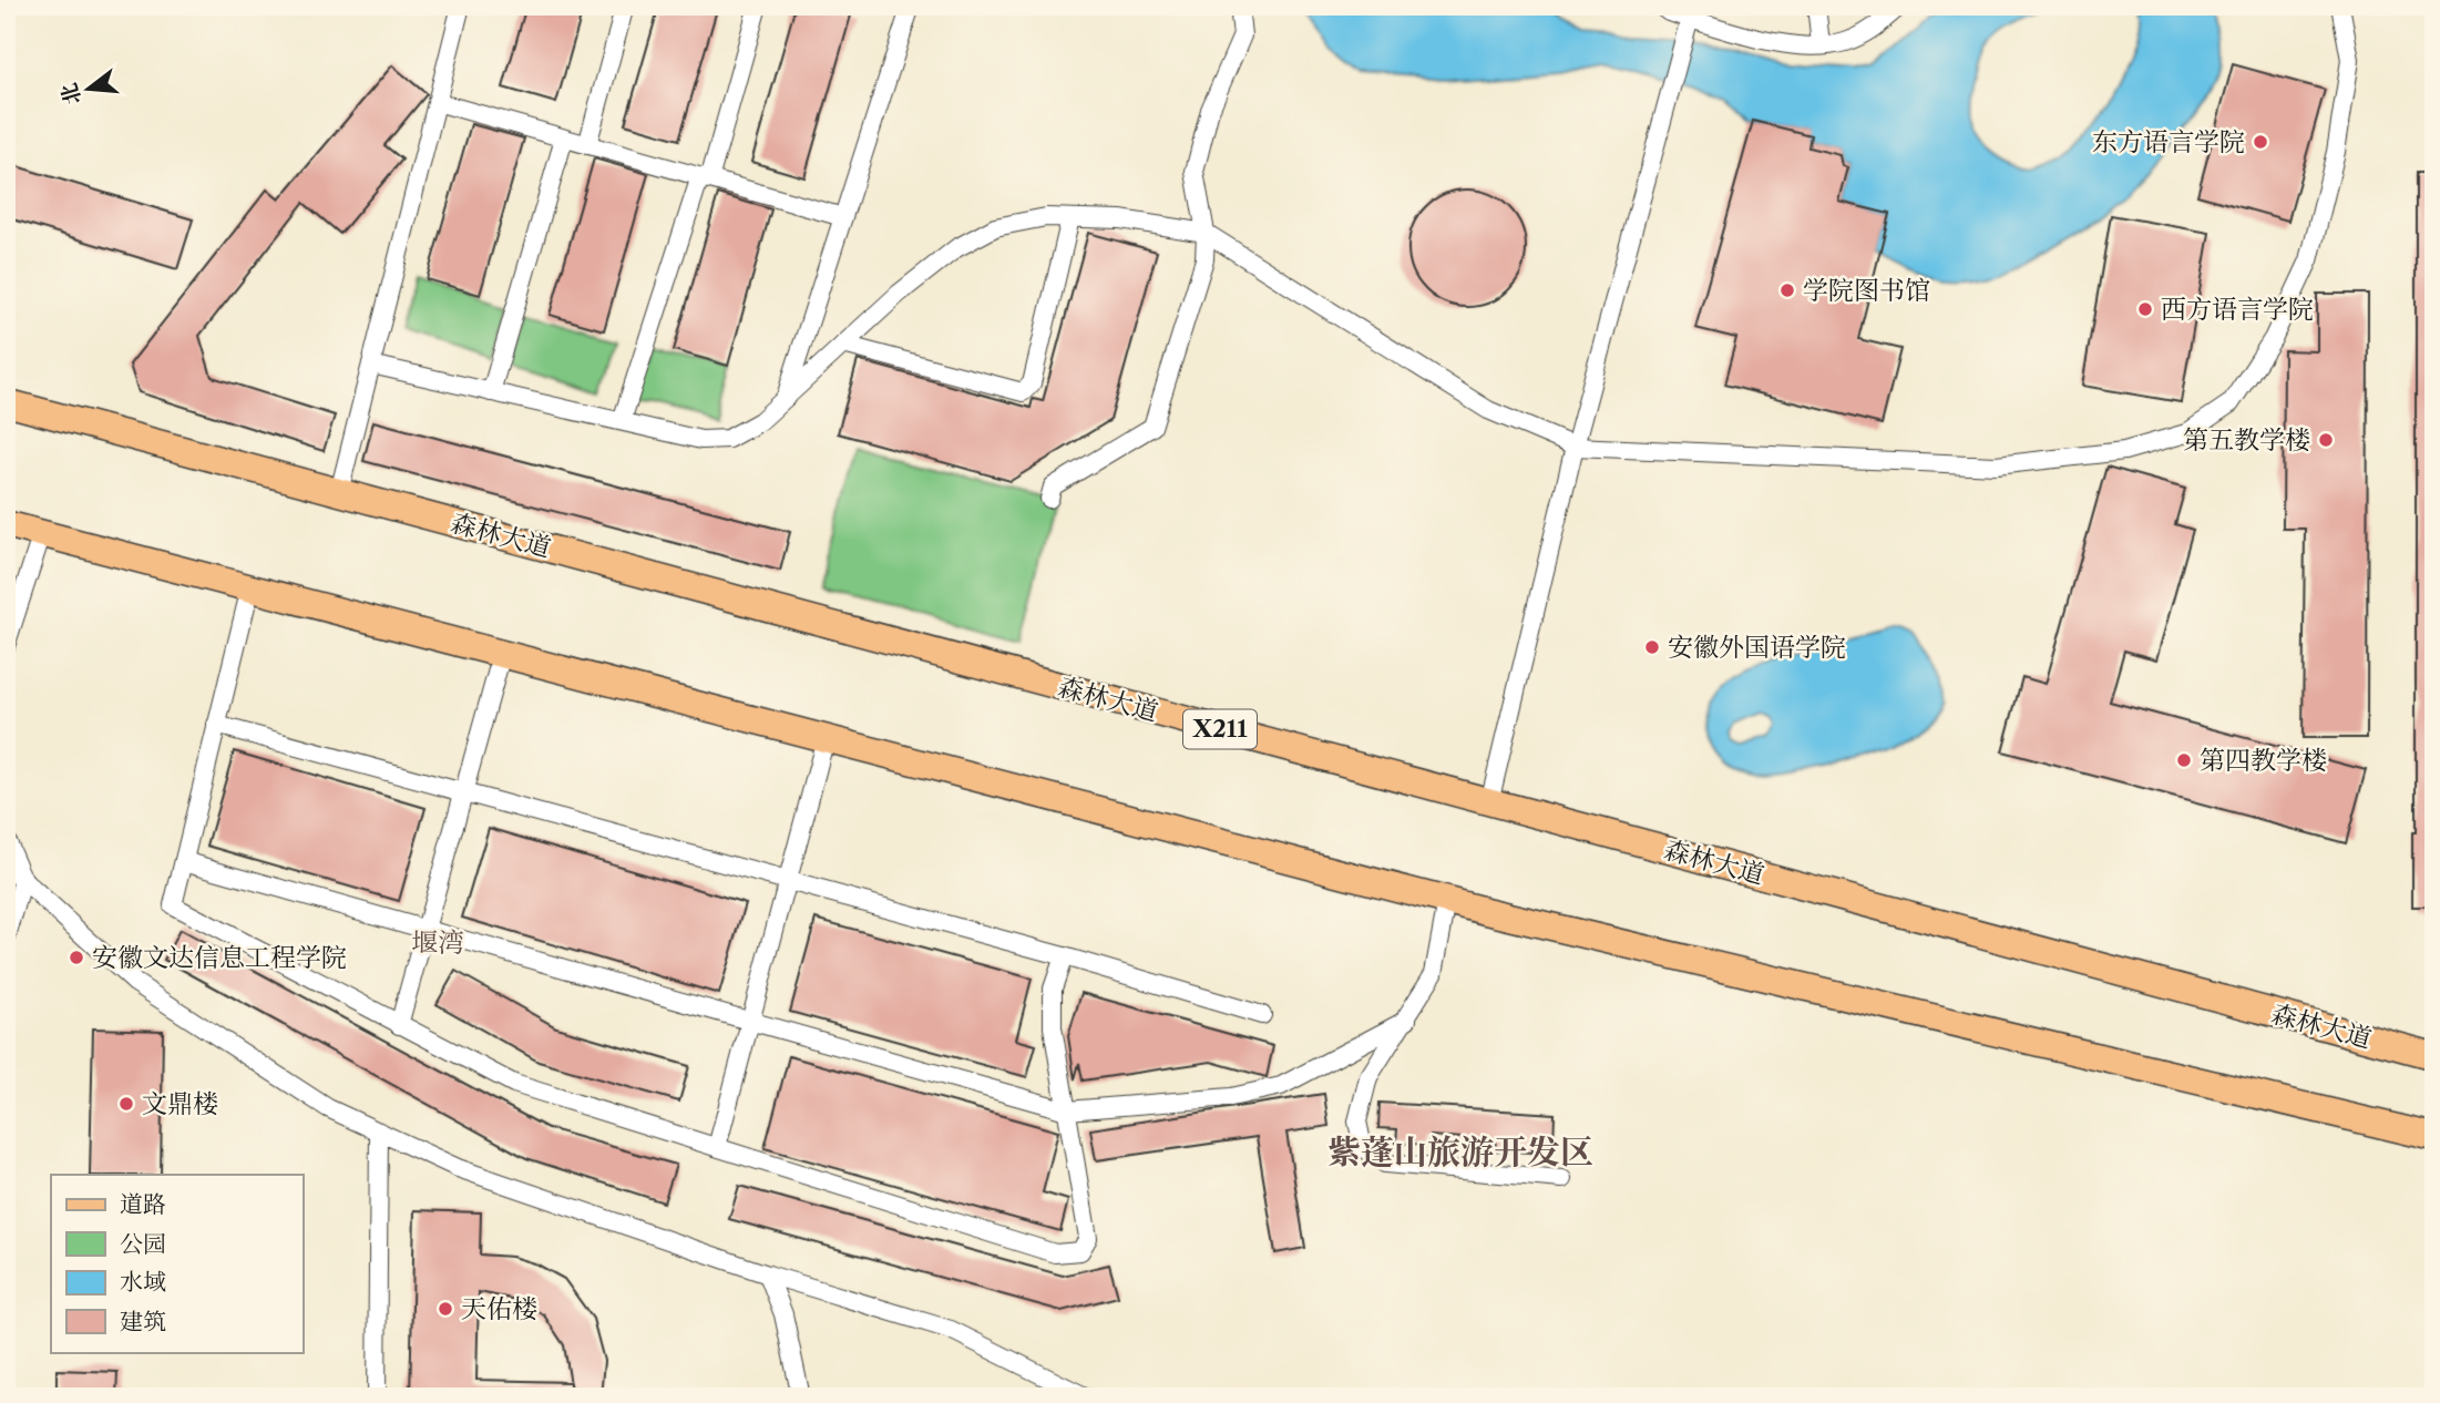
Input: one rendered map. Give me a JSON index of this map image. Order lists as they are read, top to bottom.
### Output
{
  "streets": {
    "main road": ["森林大道", "X211"]
  },
  "districts": ["堰湾", "紫蓬山旅游开发区"],
  "places": [
    "东方语言学院",
    "学院图书馆",
    "西方语言学院",
    "第五教学楼",
    "安徽外国语学院",
    "第四教学楼",
    "安徽文达信息工程学院",
    "文鼎楼",
    "天佑楼"
  ],
  "legend": [
    "道路",
    "公园",
    "水域",
    "建筑"
  ],
  "north": "left"
}
